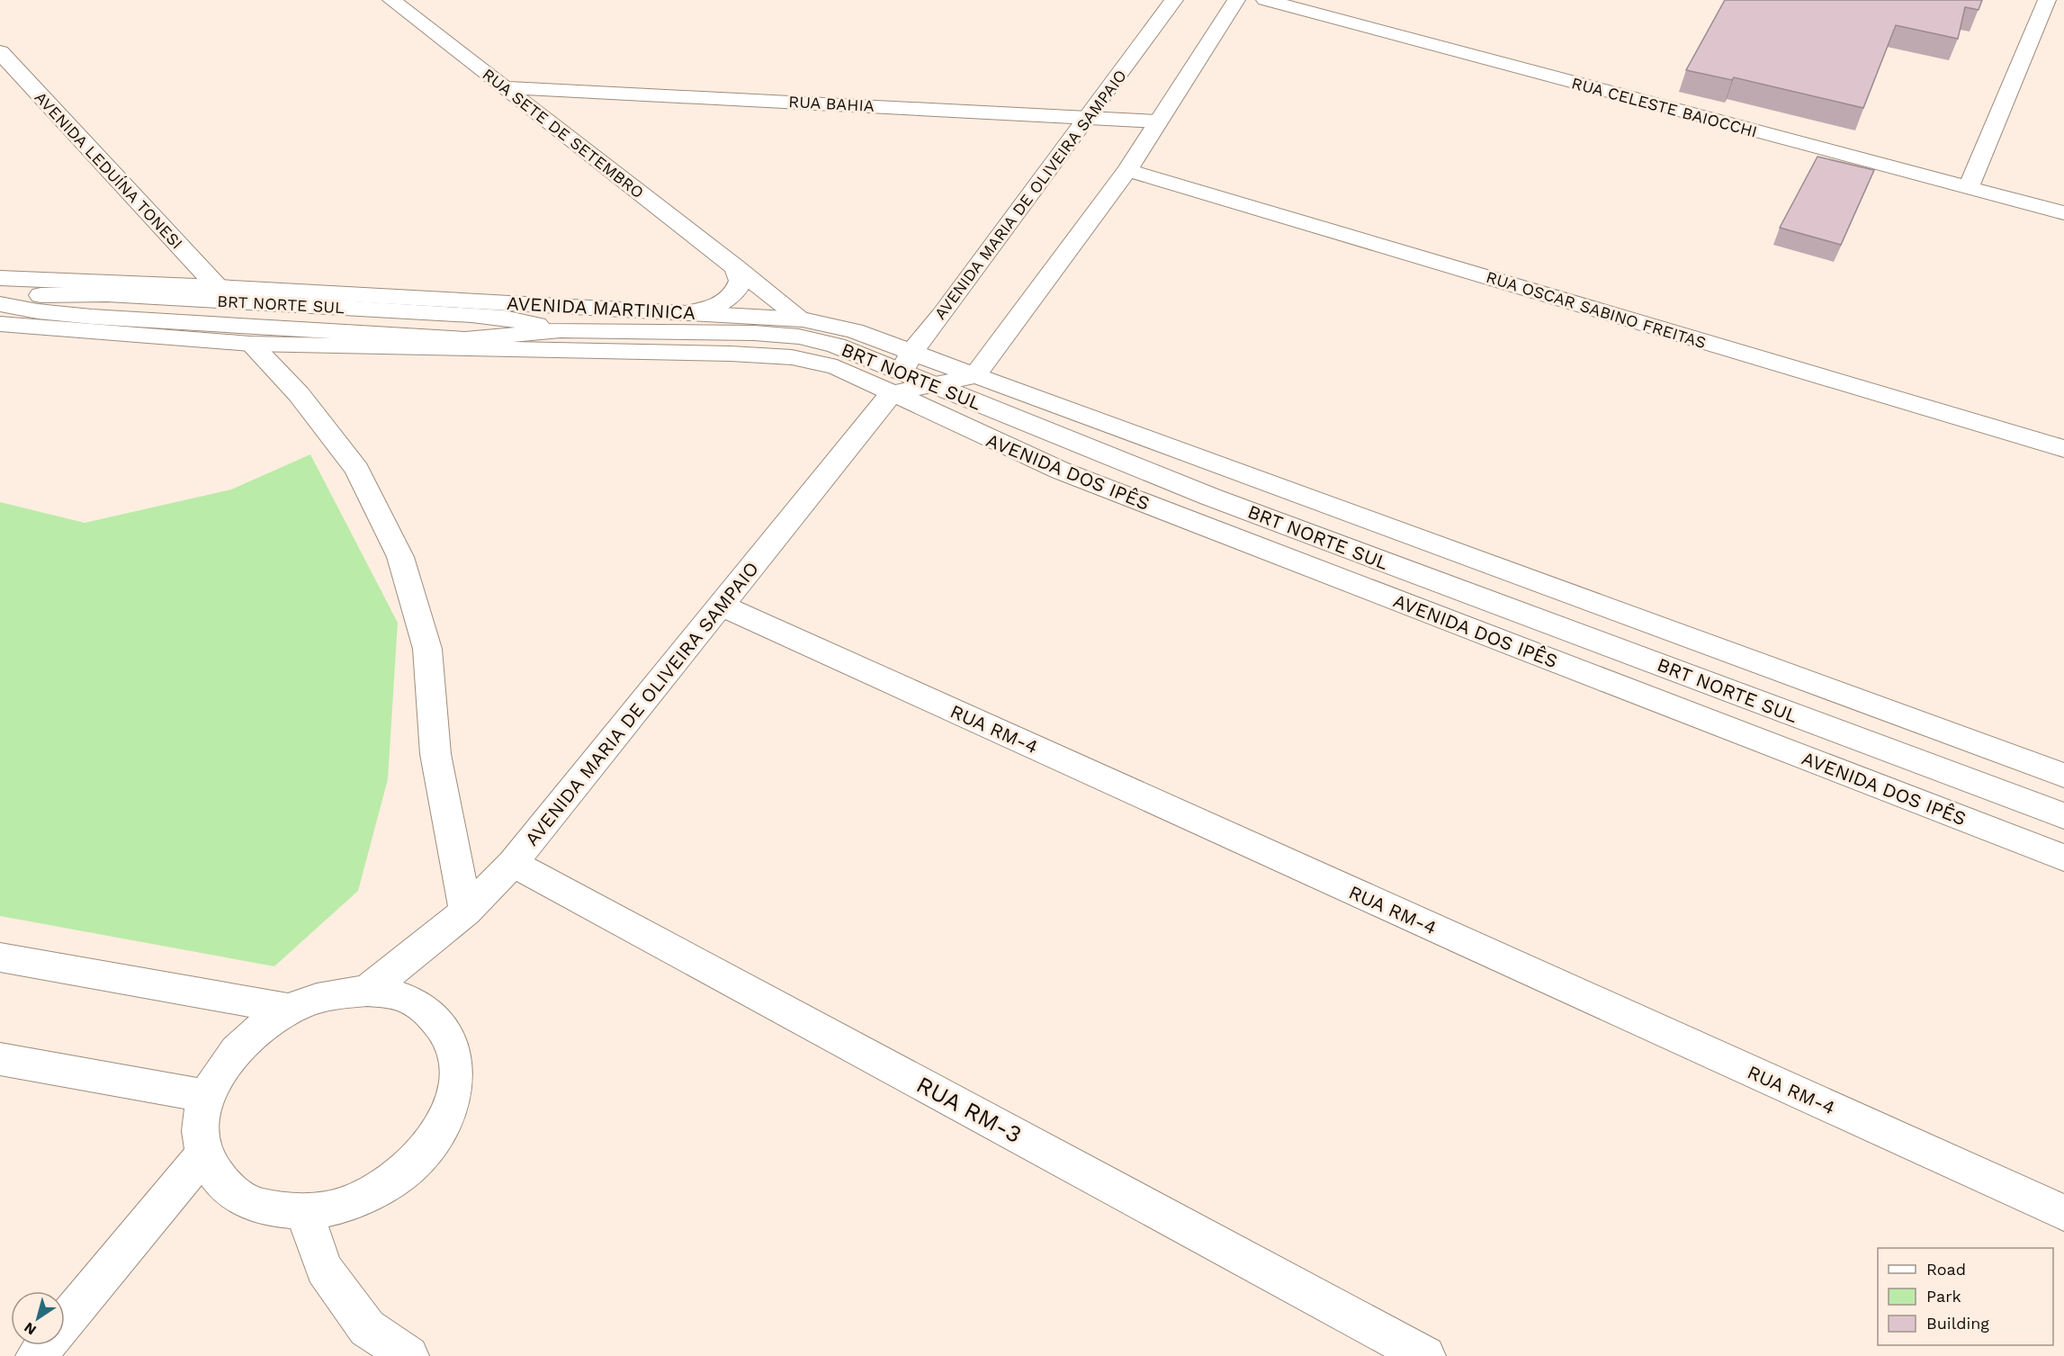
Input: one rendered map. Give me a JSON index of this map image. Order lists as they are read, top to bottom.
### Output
{
  "streets": {
    "street": [
      "RUA BAHIA",
      "RUA CELESTE BAIOCCHI",
      "RUA SETE DE SETEMBRO",
      "AVENIDA LEDUÍNA TONESI",
      "AVENIDA MARIA DE OLIVEIRA SAMPAIO",
      "BRT NORTE SUL",
      "AVENIDA MARTINICA",
      "RUA OSCAR SABINO FREITAS",
      "AVENIDA DOS IPÊS",
      "RUA RM-4",
      "RUA RM-3"
    ]
  },
  "crossings": [
    ["RUA BAHIA", "RUA SETE DE SETEMBRO"],
    ["RUA BAHIA", "AVENIDA MARIA DE OLIVEIRA SAMPAIO"],
    ["RUA SETE DE SETEMBRO", "AVENIDA MARTINICA"],
    ["AVENIDA LEDUÍNA TONESI", "AVENIDA MARTINICA"],
    ["AVENIDA MARIA DE OLIVEIRA SAMPAIO", "BRT NORTE SUL"],
    ["AVENIDA MARIA DE OLIVEIRA SAMPAIO", "AVENIDA MARTINICA"],
    ["AVENIDA MARIA DE OLIVEIRA SAMPAIO", "AVENIDA DOS IPÊS"],
    ["AVENIDA MARIA DE OLIVEIRA SAMPAIO", "RUA RM-4"],
    ["AVENIDA MARIA DE OLIVEIRA SAMPAIO", "RUA RM-3"],
    ["BRT NORTE SUL", "AVENIDA MARTINICA"],
    ["BRT NORTE SUL", "AVENIDA DOS IPÊS"],
    ["AVENIDA MARTINICA", "AVENIDA DOS IPÊS"]
  ],
  "legend": ["Road", "Park", "Building"],
  "north": "bottom left"
}
